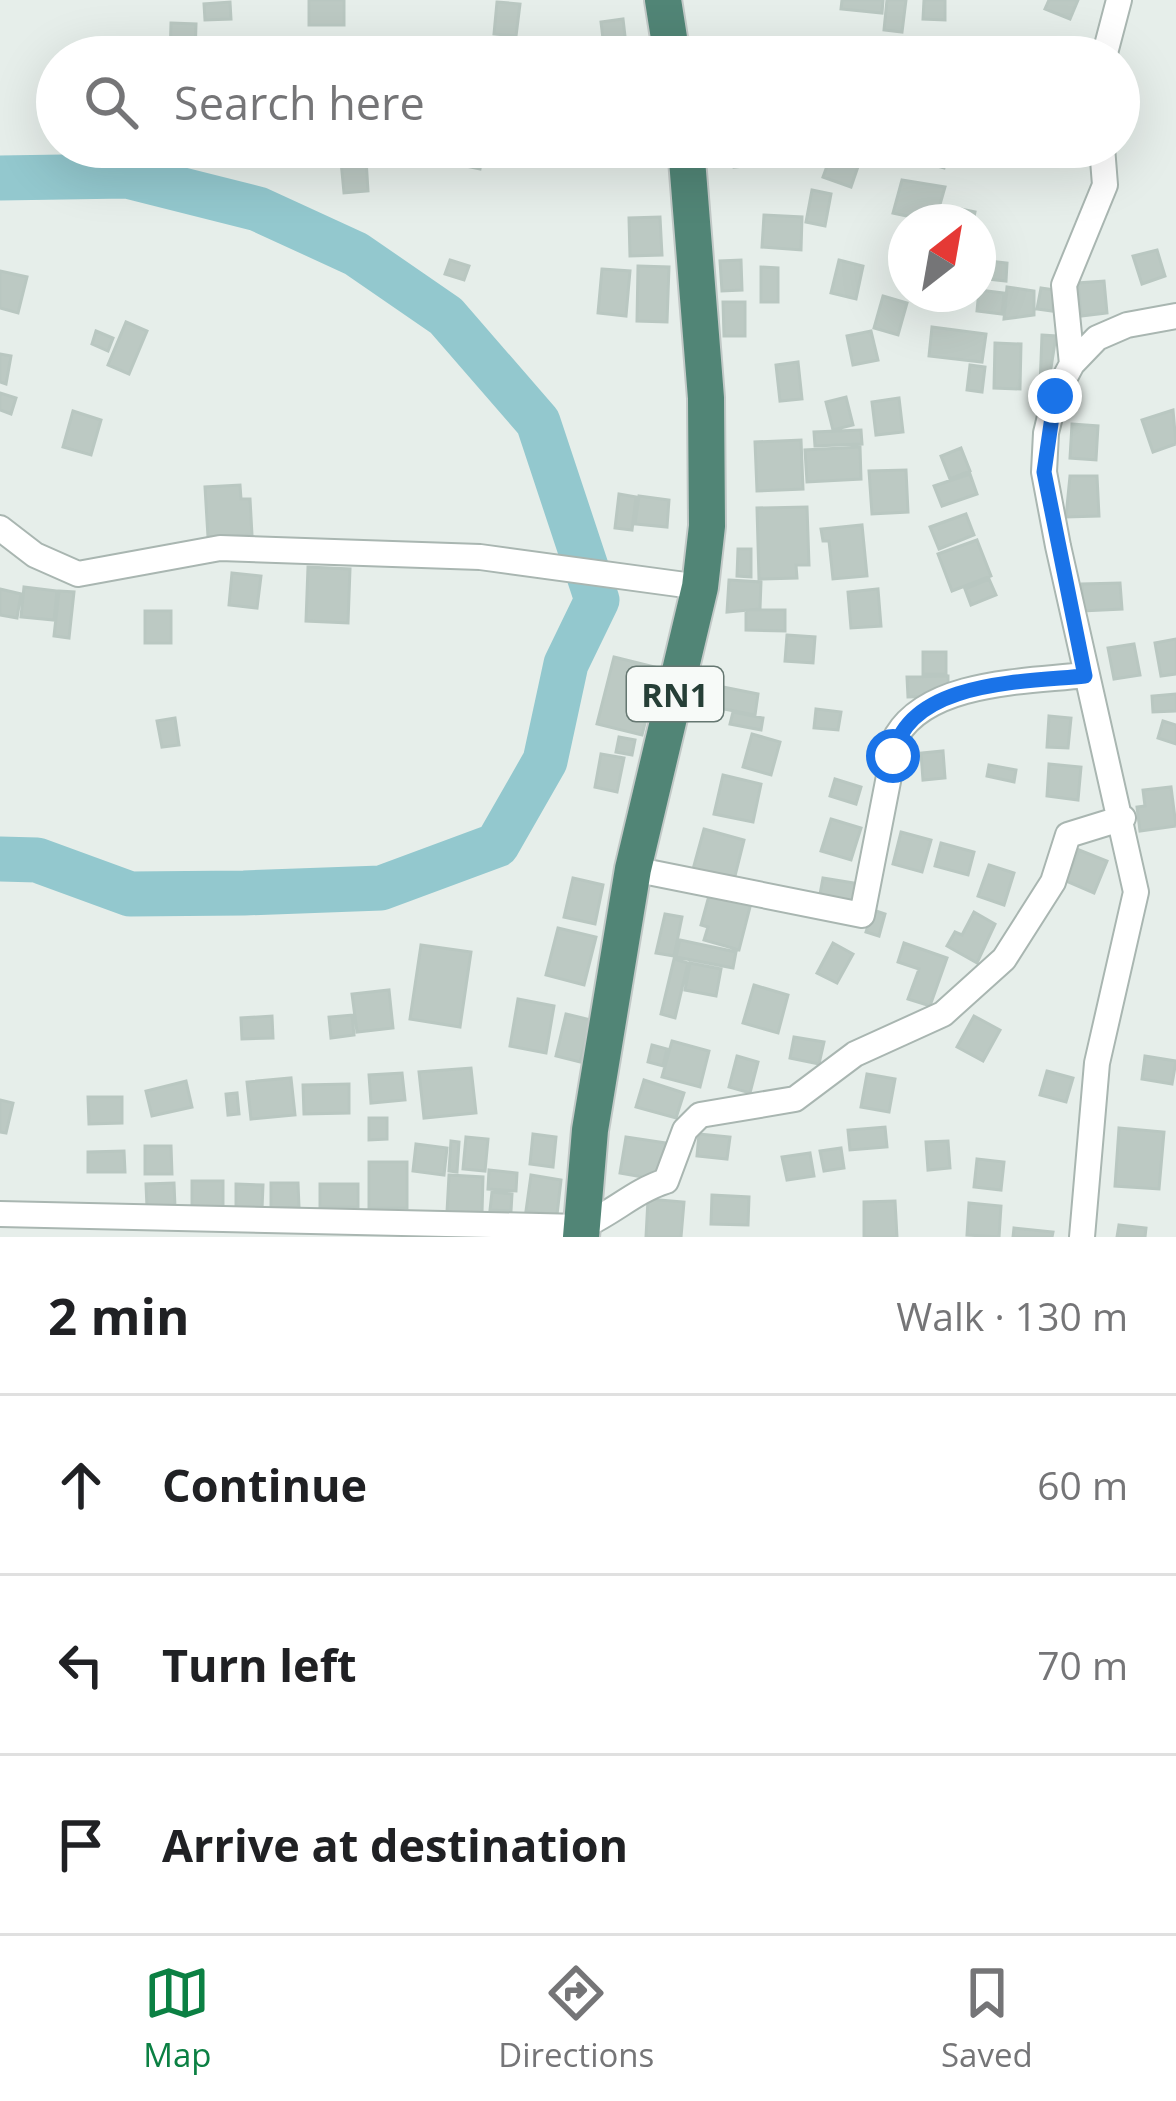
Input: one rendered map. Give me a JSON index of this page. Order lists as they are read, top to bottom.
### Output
{
  "streets": {
    "highway": ["RN1"]
  },
  "north": "top right",
  "page": {
    "search": "Search here",
    "heading": ["2 min", "Walk · 130 m"],
    "list": [
      ["Continue", "60 m"],
      ["Turn left", "70 m"],
      "Arrive at destination"
    ],
    "nav": ["Map", "Directions", "Saved"]
  }
}
